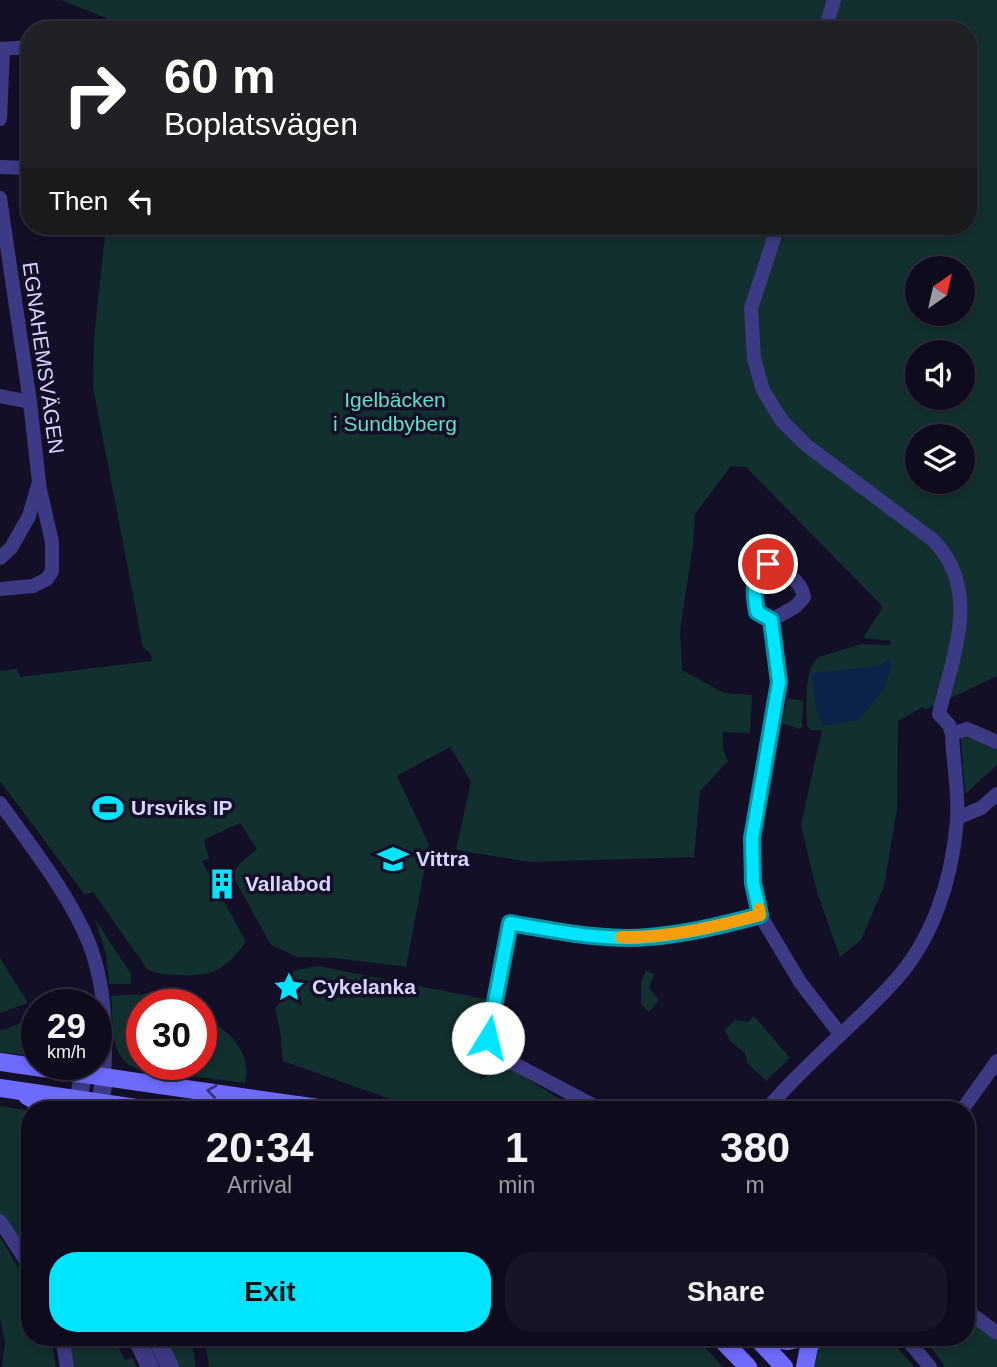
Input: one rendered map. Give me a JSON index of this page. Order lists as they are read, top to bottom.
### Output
{
  "streets": {
    "street": ["EGNAHEMSVÄGEN"]
  },
  "parks": ["Igelbäcken i Sundbyberg"],
  "places": {
    "sports": ["Ursviks IP"],
    "school or university": ["Vittra"],
    "building": ["Vallabod"],
    "place": ["Cykelanka"]
  },
  "north": "top right",
  "page": {
    "turn": ["60 m", "Boplatsvägen"],
    "then": "Then",
    "speed": "29 km/h",
    "limit": "30",
    "eta": [
      "20:34",
      "Arrival",
      "1",
      "min",
      "380",
      "m"
    ],
    "buttons": ["Exit", "Share"]
  }
}
